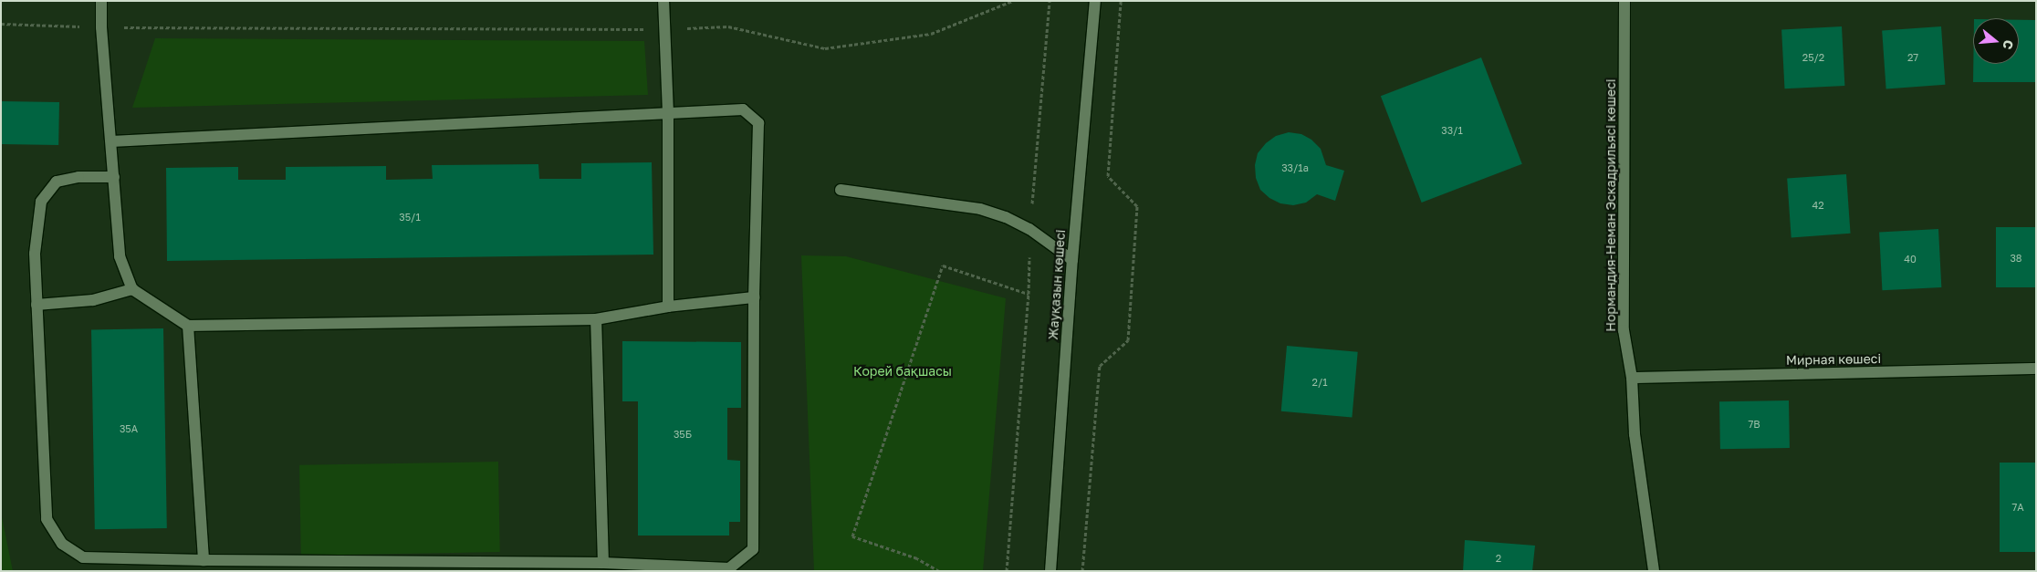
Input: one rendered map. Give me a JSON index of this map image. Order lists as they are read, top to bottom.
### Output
{
  "streets": {
    "street": ["Нормандия-Неман Эскадрильясі көшесі", "Жауқазын көшесі", "Мирная көшесі"]
  },
  "crossings": [
    ["Нормандия-Неман Эскадрильясі көшесі", "Мирная көшесі"]
  ],
  "parks": ["Корей бақшасы"],
  "house_numbers": [
    "25/2",
    "27",
    "33/1",
    "33/1а",
    "42",
    "35/1",
    "38",
    "40",
    "2/1",
    "7В",
    "35А",
    "35Б",
    "7А",
    "2"
  ],
  "north": "right"
}
